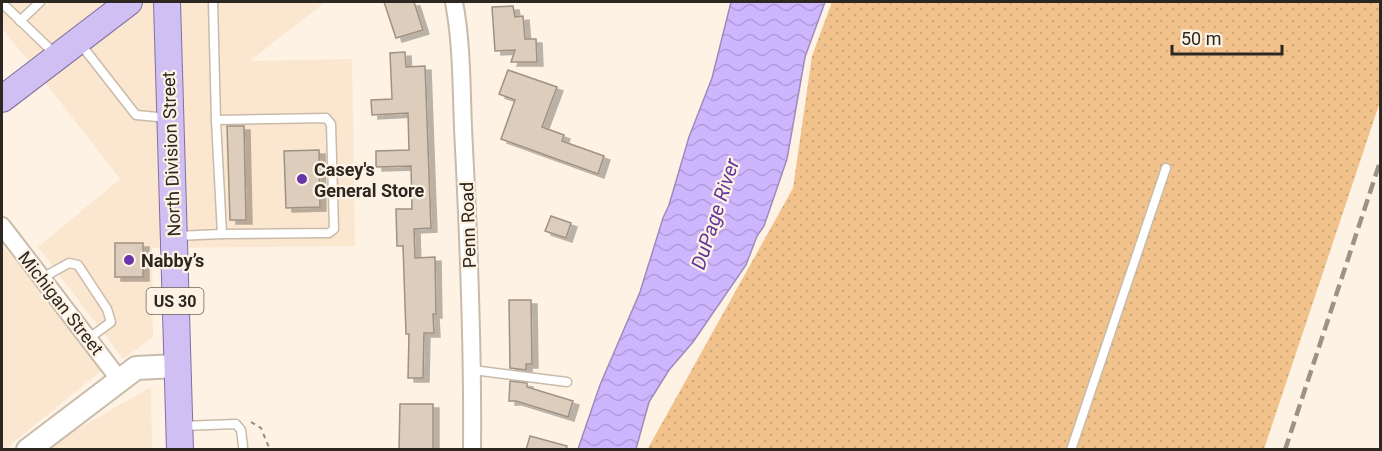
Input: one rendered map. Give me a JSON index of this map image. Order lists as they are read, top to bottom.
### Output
{
  "streets": {
    "main road": ["North Division Street", "US 30"],
    "street": ["Penn Road", "Michigan Street"]
  },
  "water": ["DuPage River"],
  "places": ["Casey's General Store", "Nabby’s"],
  "scale_bar": "50 m"
}
